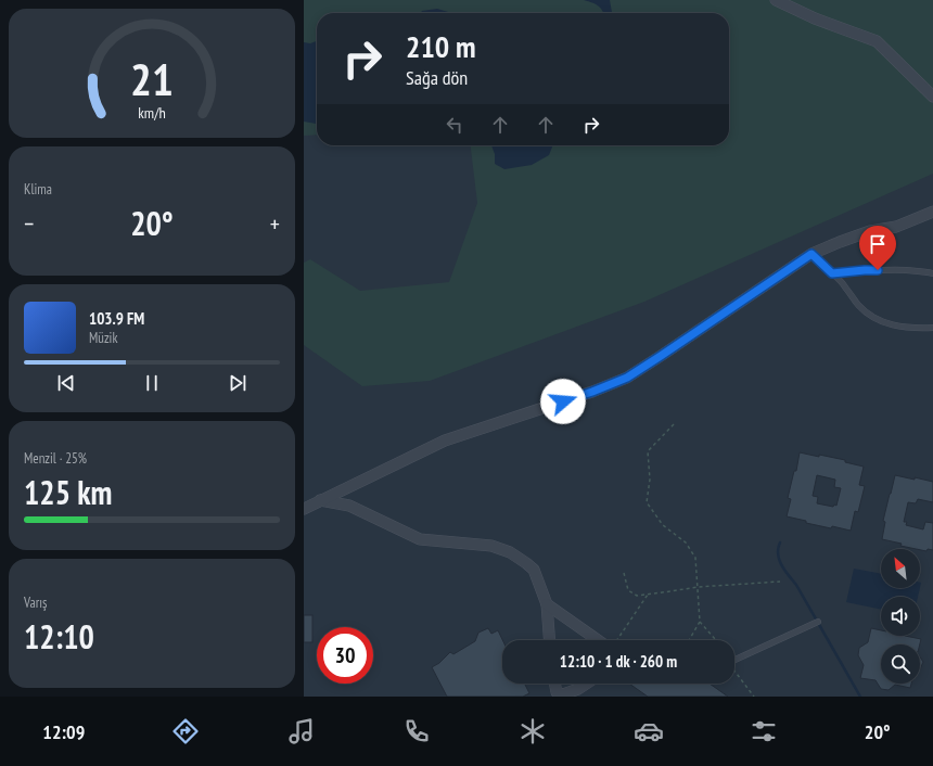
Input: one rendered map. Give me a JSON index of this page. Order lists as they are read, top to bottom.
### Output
{
  "north": "top left",
  "page": {
    "turn": ["210 m", "Sağa dön"],
    "tile": [
      "Klima",
      ["Menzil · 25%", "125 km"],
      ["Varış", "12:10"]
    ],
    "heat": ["−", "20°", "+"],
    "song": ["103.9 FM", "Müzik"],
    "limit": "30",
    "trip": "12:10 · 1 dk · 260 m",
    "tabs": ["12:09", "20°"],
    "gauge": ["21", "km/h"]
  }
}
